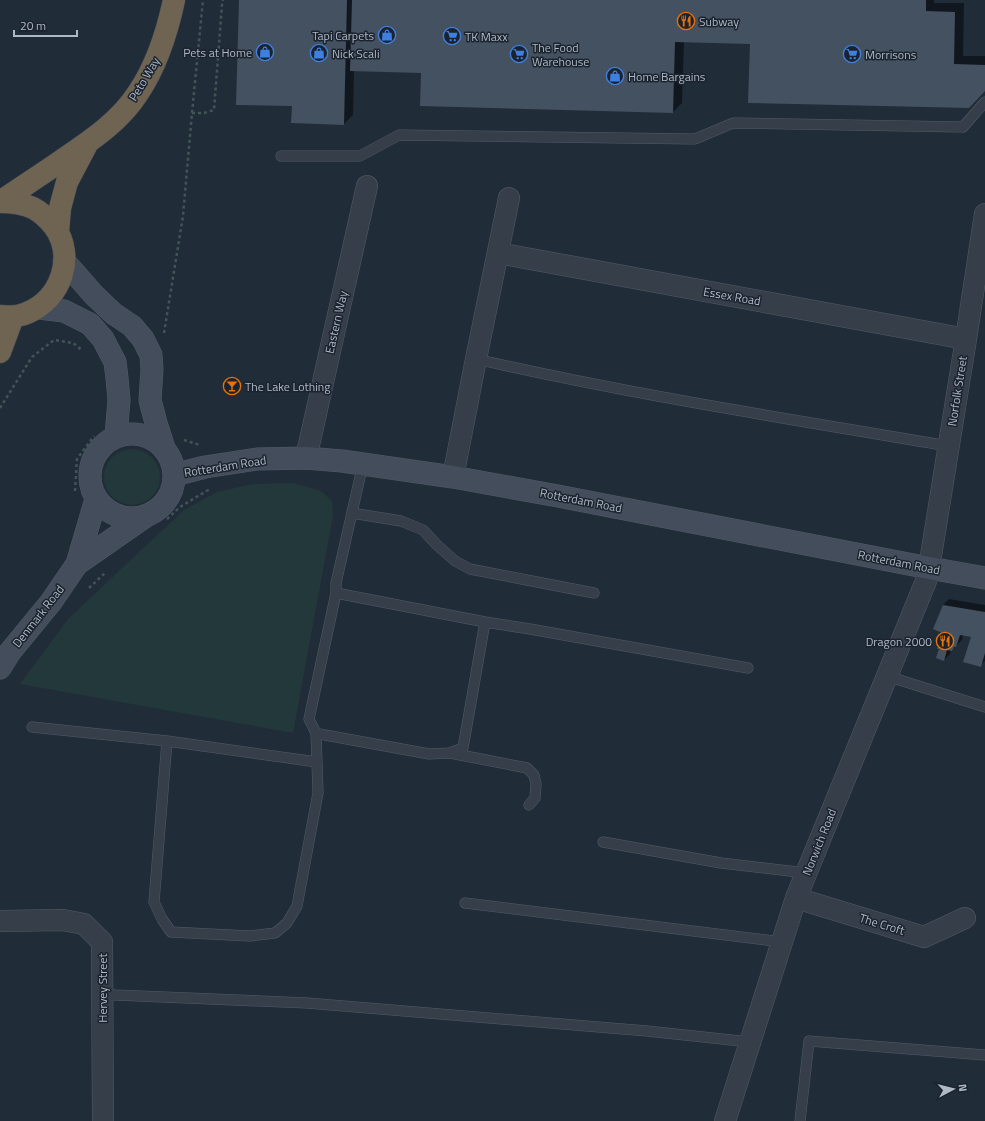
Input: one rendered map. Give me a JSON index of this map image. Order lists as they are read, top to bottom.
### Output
{
  "streets": {
    "highway": ["Peto Way"],
    "street": [
      "Essex Road",
      "Eastern Way",
      "Norfolk Street",
      "Rotterdam Road",
      "Denmark Road",
      "Norwich Road",
      "The Croft",
      "Hervey Street"
    ]
  },
  "crossings": [
    ["Essex Road", "Norfolk Street"],
    ["Eastern Way", "Rotterdam Road"],
    ["Norfolk Street", "Rotterdam Road"],
    ["Norfolk Street", "Norwich Road"],
    ["Rotterdam Road", "Denmark Road"],
    ["Rotterdam Road", "Norwich Road"],
    ["Norwich Road", "The Croft"]
  ],
  "places": {
    "restaurant": ["Subway", "Dragon 2000"],
    "shop": [
      "Tapi Carpets",
      "Pets at Home",
      "Nick Scali",
      "Home Bargains"
    ],
    "supermarket": ["TK Maxx", "The Food Warehouse", "Morrisons"],
    "bar": ["The Lake Lothing"]
  },
  "scale_bar": "20 m",
  "north": "right"
}
